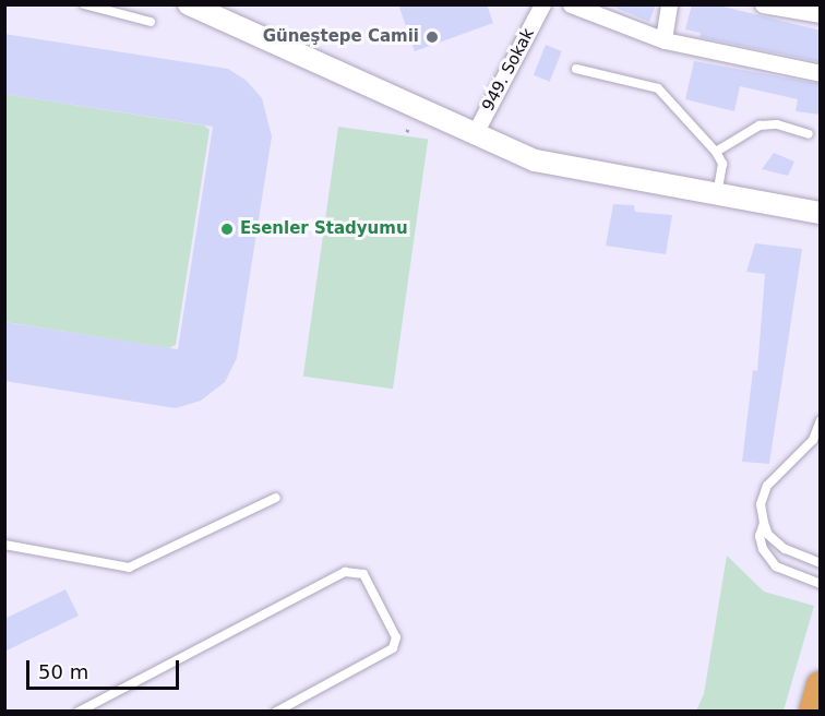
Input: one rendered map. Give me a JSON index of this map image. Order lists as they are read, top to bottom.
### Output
{
  "streets": {
    "street": ["949. Sokak"]
  },
  "places": ["Güneştepe Camii", "Esenler Stadyumu"],
  "scale_bar": "50 m"
}
